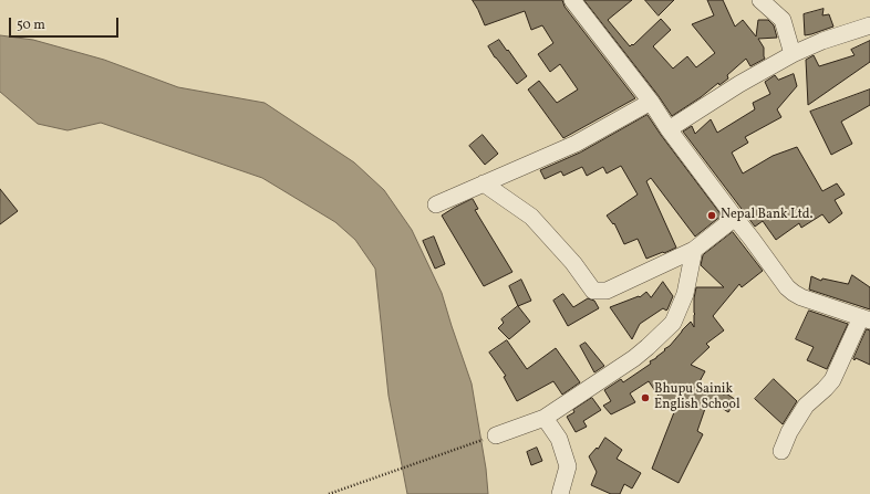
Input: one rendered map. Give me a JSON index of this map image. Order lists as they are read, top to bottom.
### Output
{
  "places": ["Nepal Bank Ltd.", "Bhupu Sainik English School"],
  "scale_bar": "50 m"
}
